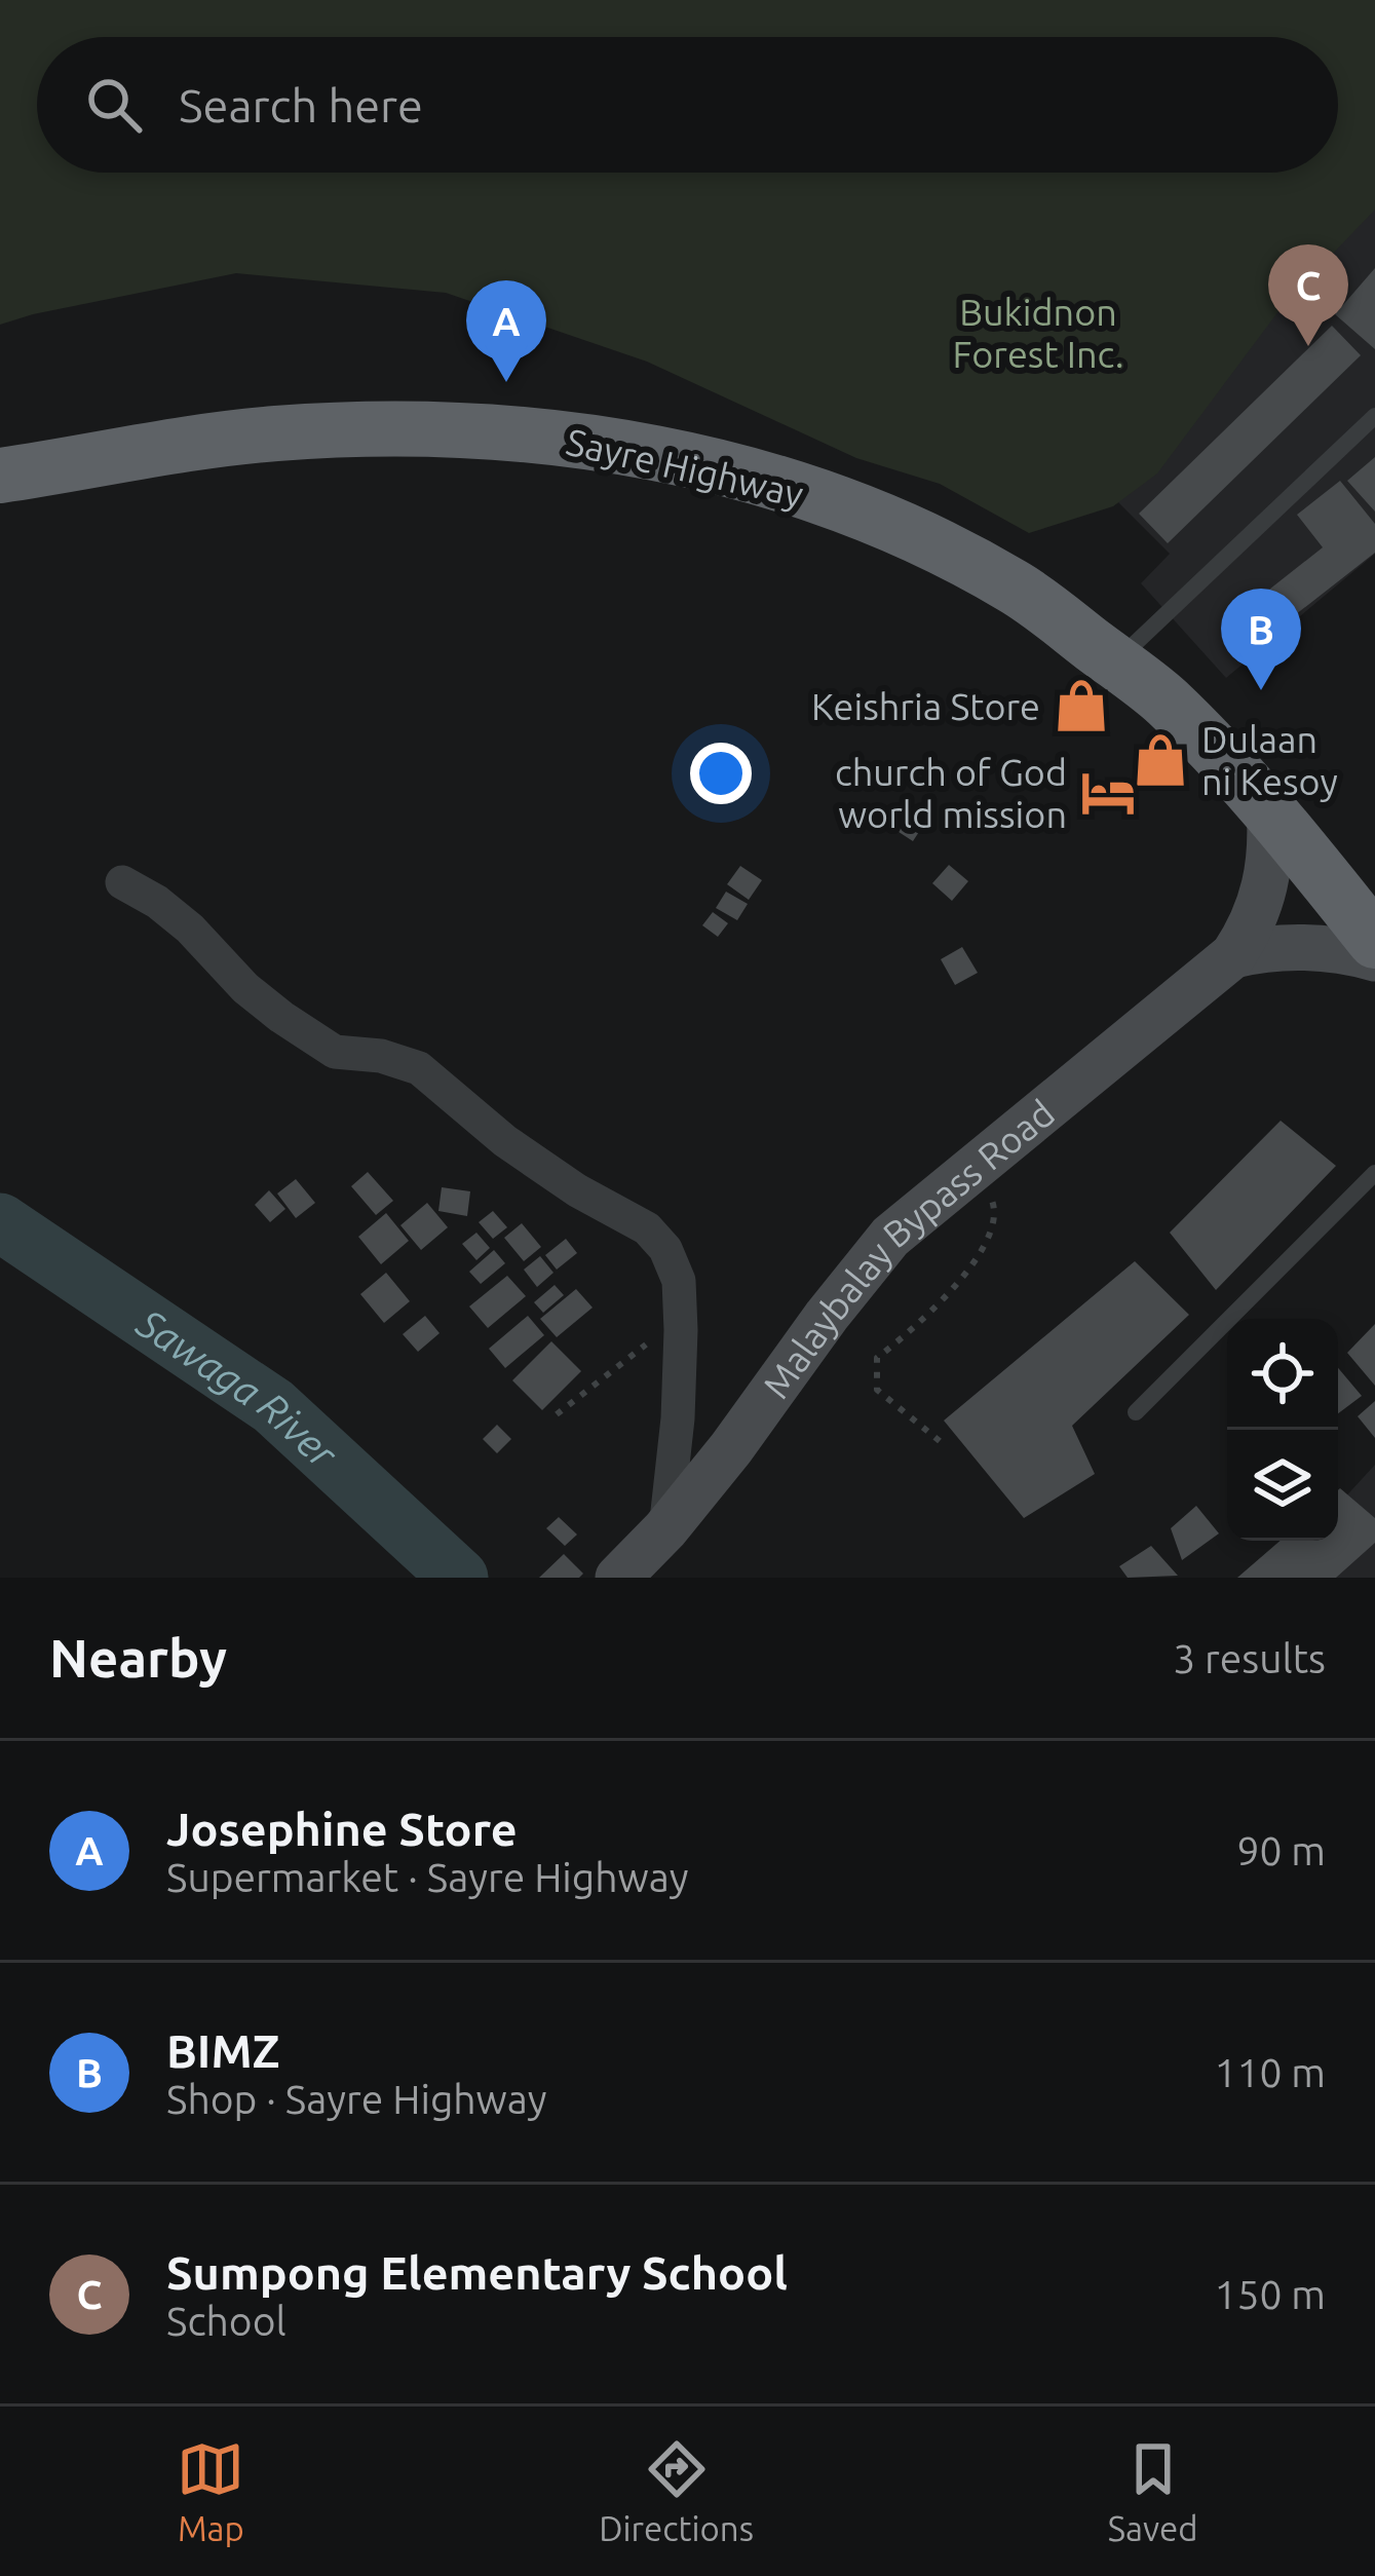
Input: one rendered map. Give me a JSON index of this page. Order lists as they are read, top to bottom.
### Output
{
  "streets": {
    "highway": ["Sayre Highway"],
    "main road": ["Malaybalay Bypass Road"]
  },
  "crossings": [
    ["Sayre Highway", "Malaybalay Bypass Road"]
  ],
  "water": ["Sawaga River"],
  "parks": ["Bukidnon Forest Inc."],
  "places": {
    "shop": ["Keishria Store", "Dulaan ni Kesoy"],
    "hotel": ["church of God world mission"]
  },
  "page": {
    "search": "Search here",
    "pins": ["C", "A", "B"],
    "heading": ["Nearby", "3 results"],
    "list": [
      {
        "mark": "A",
        "name": "Josephine Store",
        "note": "Supermarket · Sayre Highway",
        "value": "90 m"
      },
      {
        "mark": "B",
        "name": "BIMZ",
        "note": "Shop · Sayre Highway",
        "value": "110 m"
      },
      {
        "mark": "C",
        "name": "Sumpong Elementary School",
        "note": "School",
        "value": "150 m"
      }
    ],
    "nav": ["Map", "Directions", "Saved"]
  }
}
